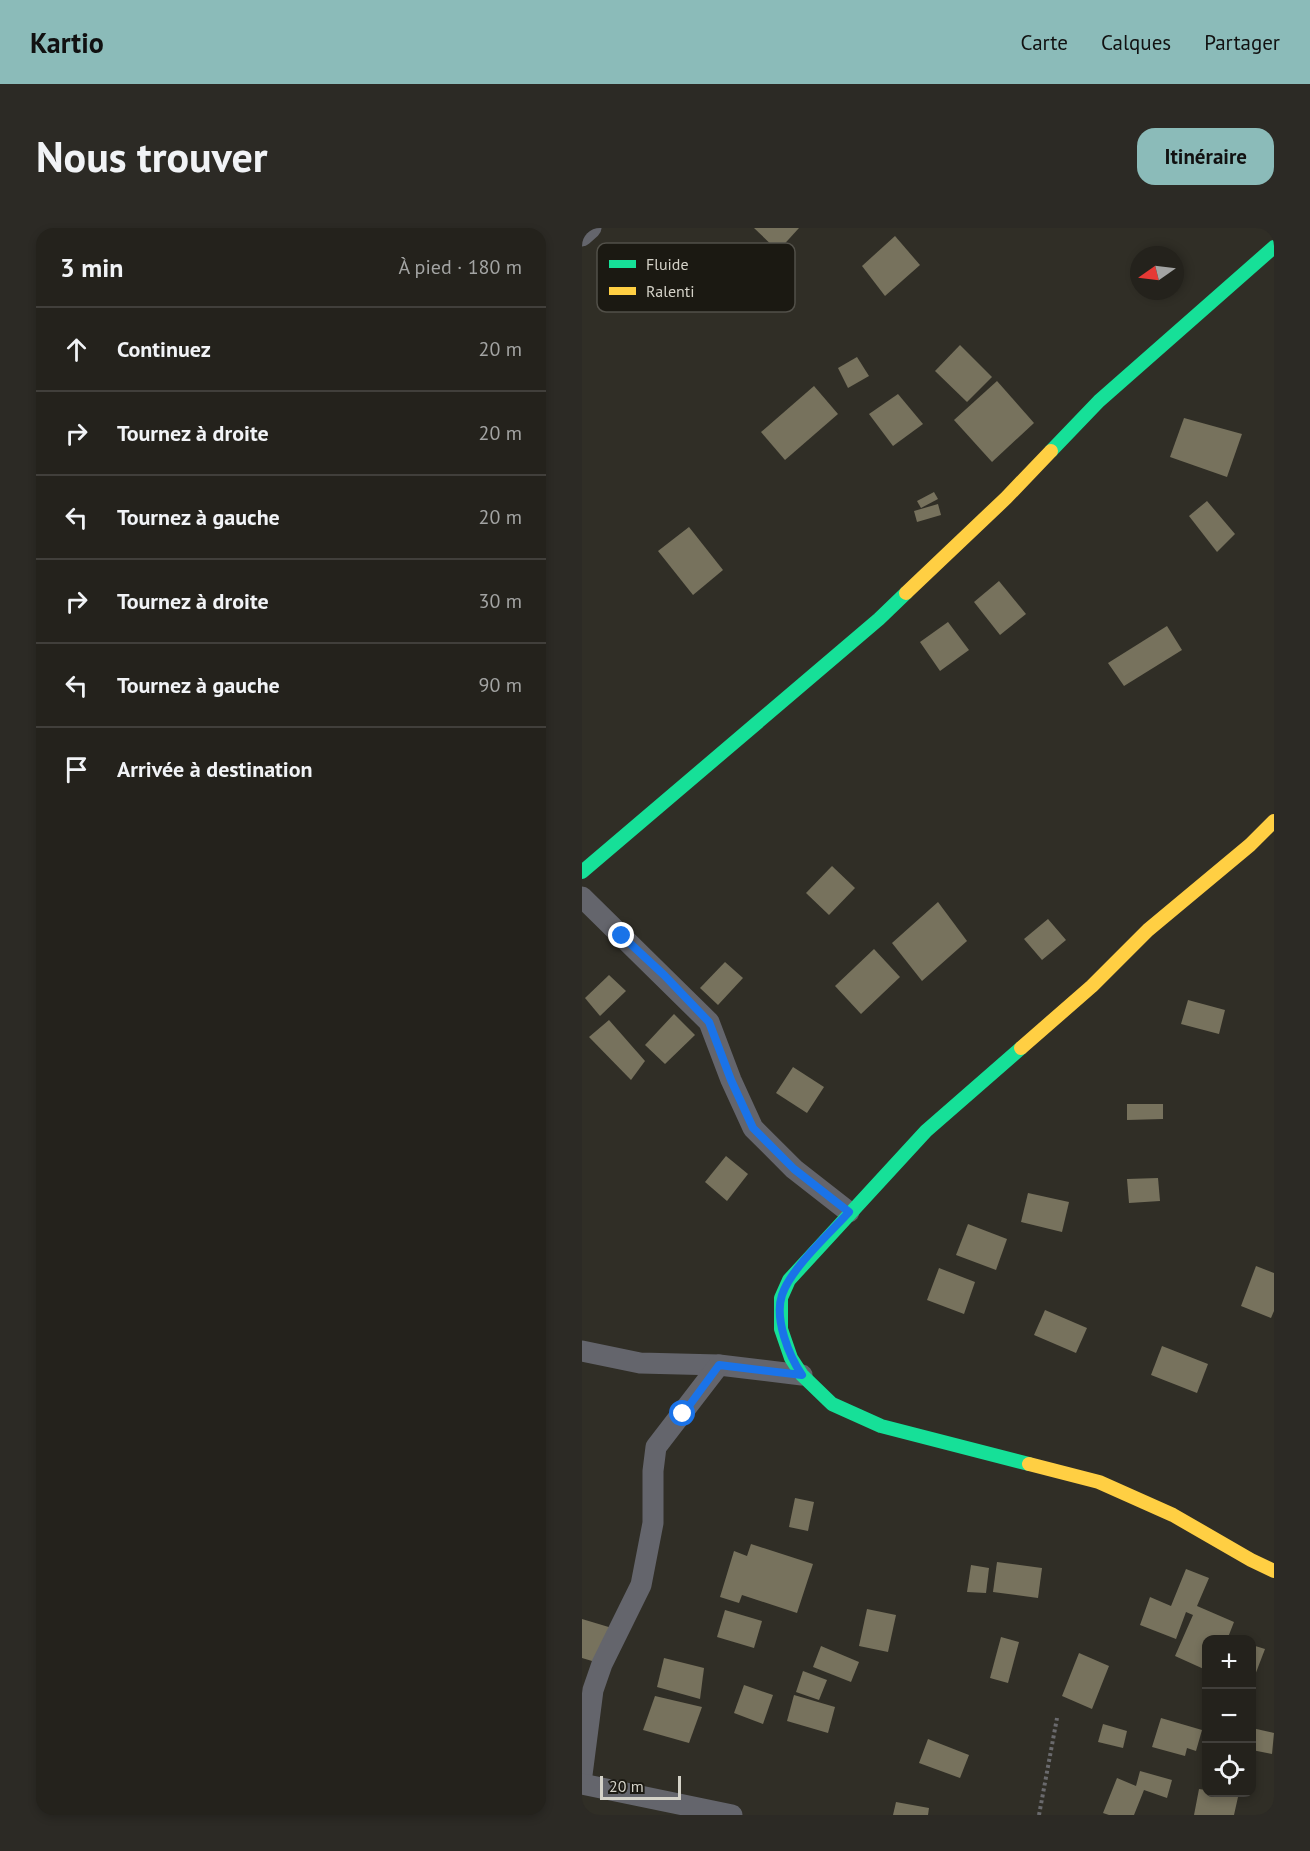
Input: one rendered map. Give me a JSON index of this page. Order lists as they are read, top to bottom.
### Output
{
  "legend": ["Fluide", "Ralenti"],
  "scale_bar": "20 m",
  "north": "left",
  "page": {
    "header": "Kartio",
    "nav": ["Carte", "Calques", "Partager"],
    "buttons": "Itinéraire",
    "title": "Nous trouver",
    "heading": ["3 min", "À pied · 180 m"],
    "list": [
      ["Continuez", "20 m"],
      ["Tournez à droite", "20 m"],
      ["Tournez à gauche", "20 m"],
      ["Tournez à droite", "30 m"],
      ["Tournez à gauche", "90 m"],
      "Arrivée à destination"
    ],
    "map_buttons": ["+", "−"],
    "scale": "20 m"
  }
}
